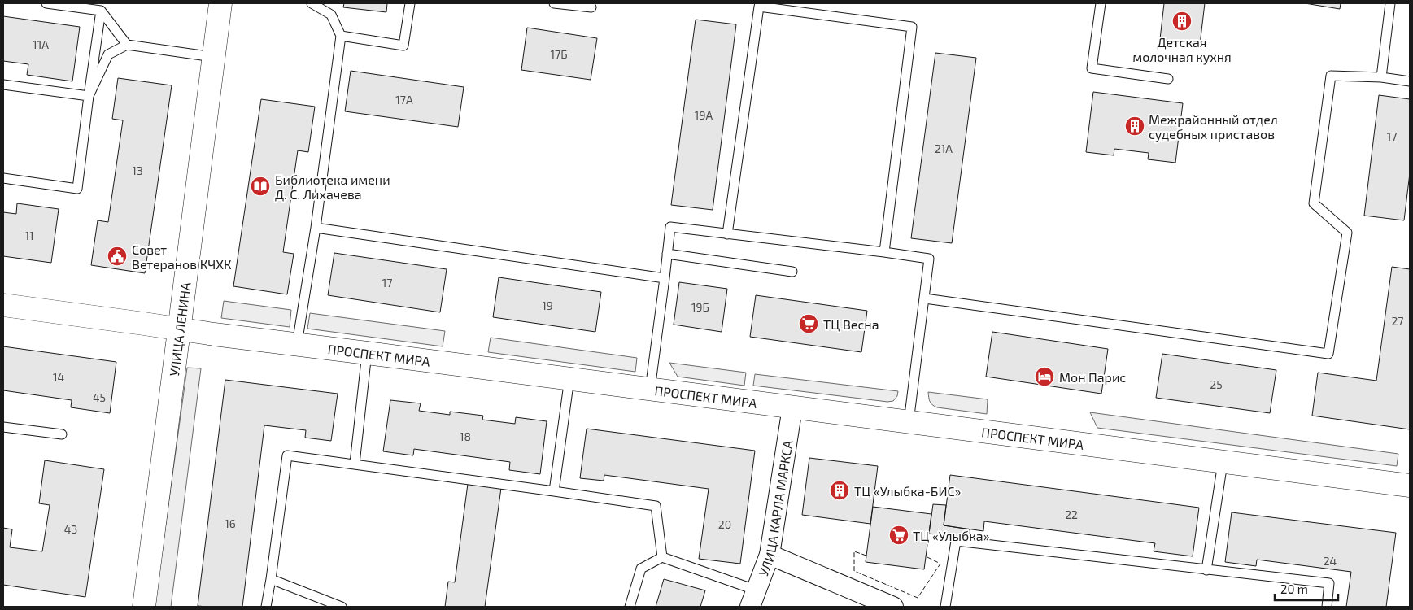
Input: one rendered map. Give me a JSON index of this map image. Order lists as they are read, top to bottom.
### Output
{
  "streets": {
    "main road": ["УЛИЦА ЛЕНИНА", "ПРОСПЕКТ МИРА"],
    "street": ["УЛИЦА КАРЛА МАРКСА"]
  },
  "crossings": [
    ["УЛИЦА ЛЕНИНА", "ПРОСПЕКТ МИРА"],
    ["ПРОСПЕКТ МИРА", "УЛИЦА КАРЛА МАРКСА"]
  ],
  "places": {
    "building": ["Детская молочная кухня", "Межрайонный отдел судебных приставов", "ТЦ «Улыбка-БИС»"],
    "library": ["Библиотека имени Д. С. Лихачева"],
    "public building": ["Совет Ветеранов КЧХК"],
    "supermarket": ["ТЦ Весна", "ТЦ «Улыбка»"],
    "hotel": ["Мон Парис"]
  },
  "house_numbers": [
    "11А",
    "17Б",
    "17А",
    "19А",
    "17",
    "21А",
    "13",
    "11",
    "17",
    "19",
    "19Б",
    "27",
    "14",
    "25",
    "45",
    "18",
    "22",
    "16",
    "20",
    "43",
    "24"
  ],
  "scale_bar": "20 m"
}
